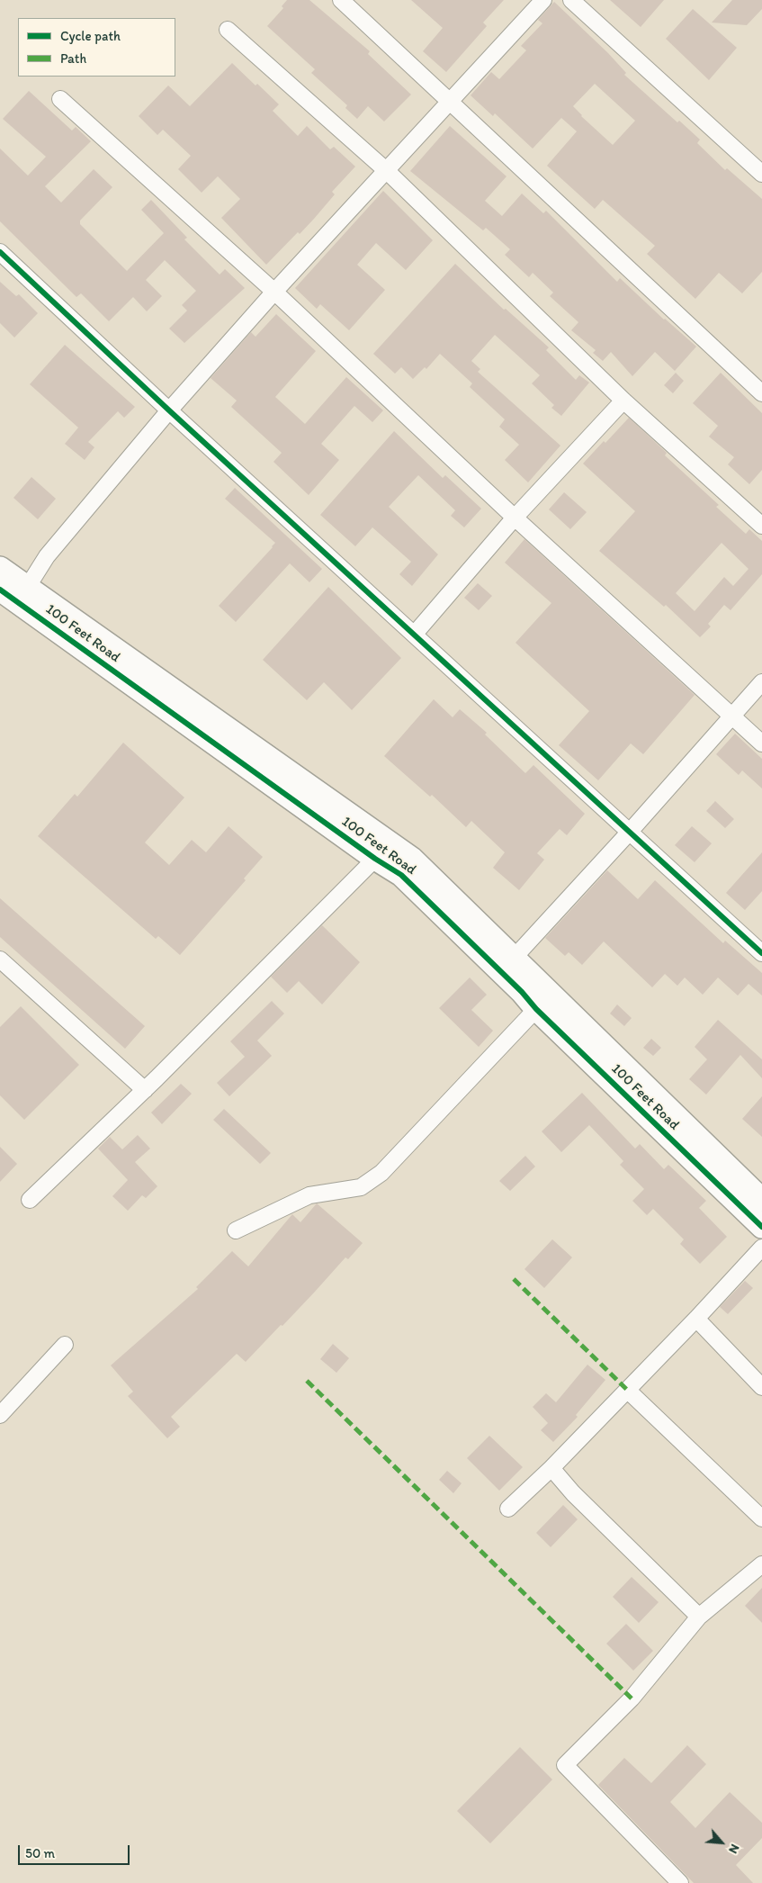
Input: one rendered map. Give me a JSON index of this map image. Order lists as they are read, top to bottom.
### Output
{
  "streets": {
    "street": ["100 Feet Road"]
  },
  "legend": ["Cycle path", "Path"],
  "scale_bar": "50 m",
  "north": "bottom right"
}
